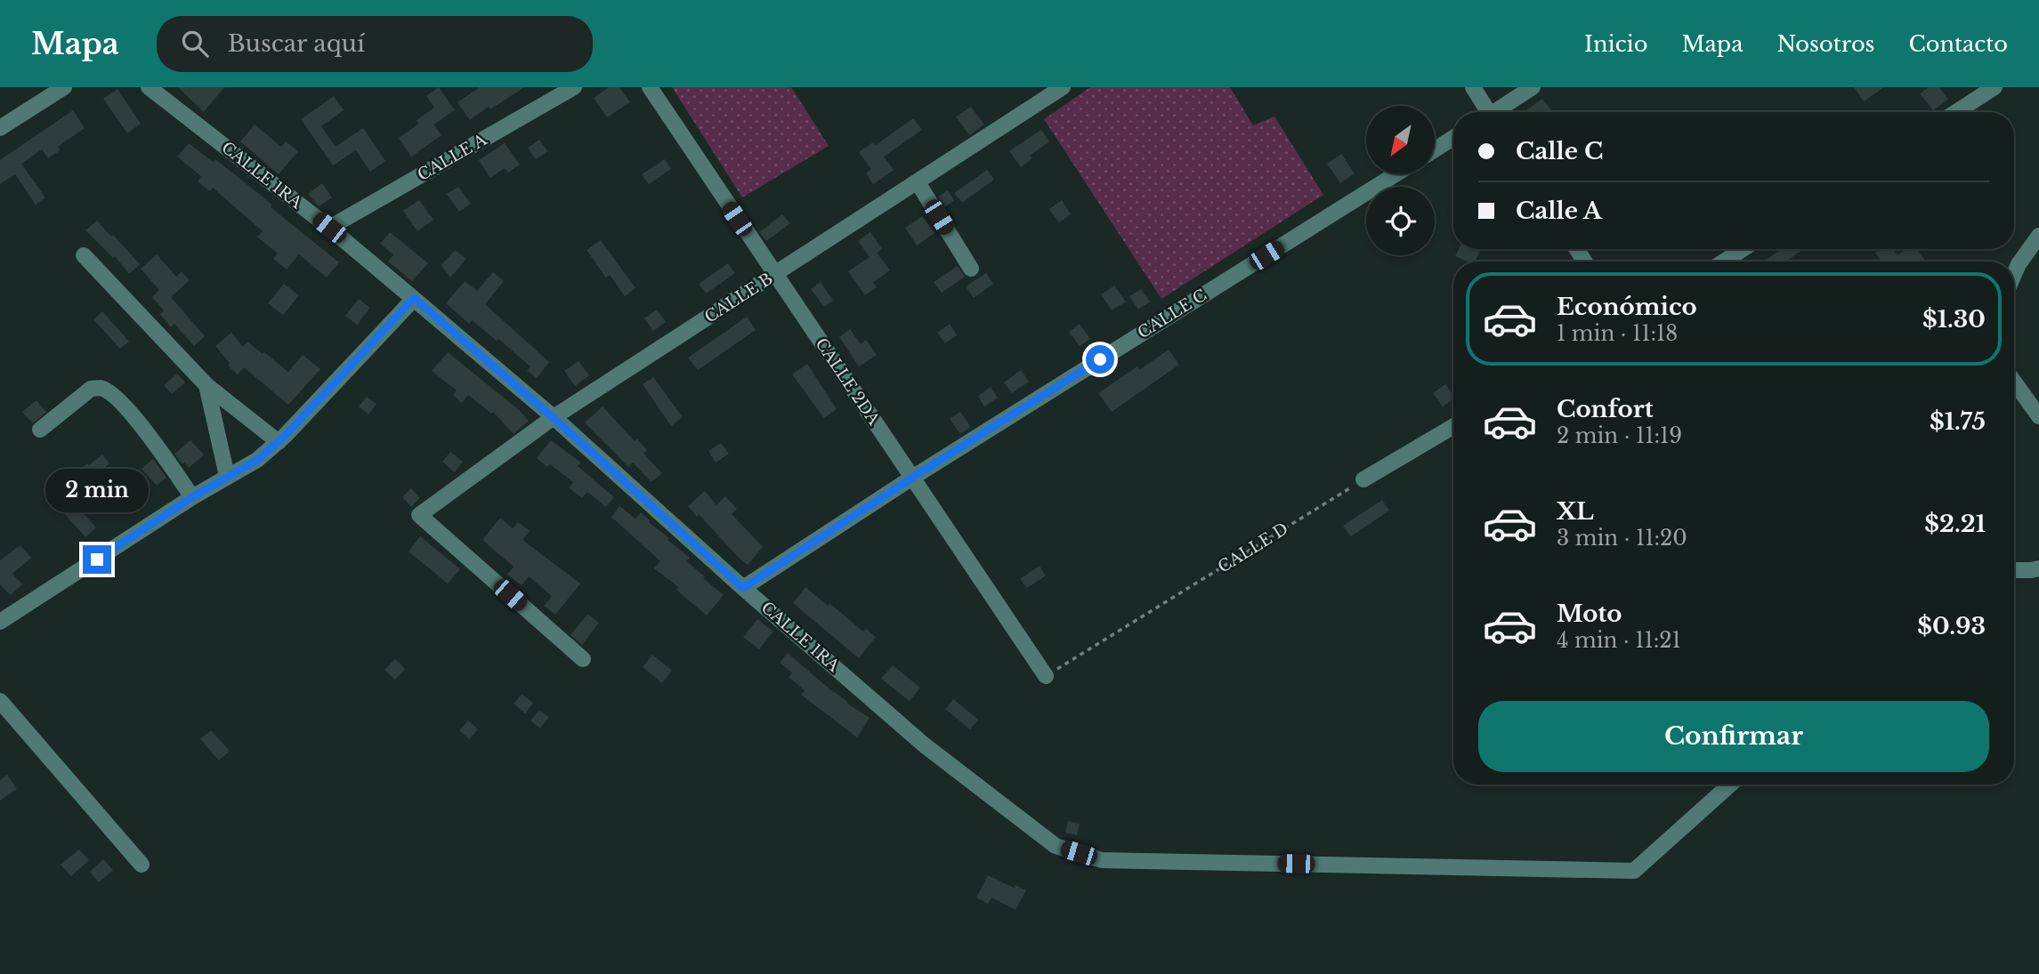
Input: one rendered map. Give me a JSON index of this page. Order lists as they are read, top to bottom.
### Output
{
  "streets": {
    "street": [
      "CALLE A",
      "CALLE 1RA",
      "CALLE B",
      "CALLE C",
      "CALLE 2DA"
    ],
    "path": ["CALLE D"]
  },
  "crossings": [
    ["CALLE A", "CALLE 1RA"],
    ["CALLE 1RA", "CALLE B"],
    ["CALLE 1RA", "CALLE C"],
    ["CALLE B", "CALLE 2DA"],
    ["CALLE C", "CALLE 2DA"],
    ["CALLE 2DA", "CALLE D"]
  ],
  "north": "bottom left",
  "page": {
    "header": "Mapa",
    "search": "Buscar aquí",
    "nav": [
      "Inicio",
      "Mapa",
      "Nosotros",
      "Contacto"
    ],
    "banner": ["Calle C", "Calle A"],
    "list": [
      {
        "name": "Económico",
        "note": "1 min · 11:18",
        "value": "$1.30"
      },
      {
        "name": "Confort",
        "note": "2 min · 11:19",
        "value": "$1.75"
      },
      {
        "name": "XL",
        "note": "3 min · 11:20",
        "value": "$2.21"
      },
      {
        "name": "Moto",
        "note": "4 min · 11:21",
        "value": "$0.93"
      }
    ],
    "bubble": "2 min",
    "buttons": "Confirmar"
  }
}
